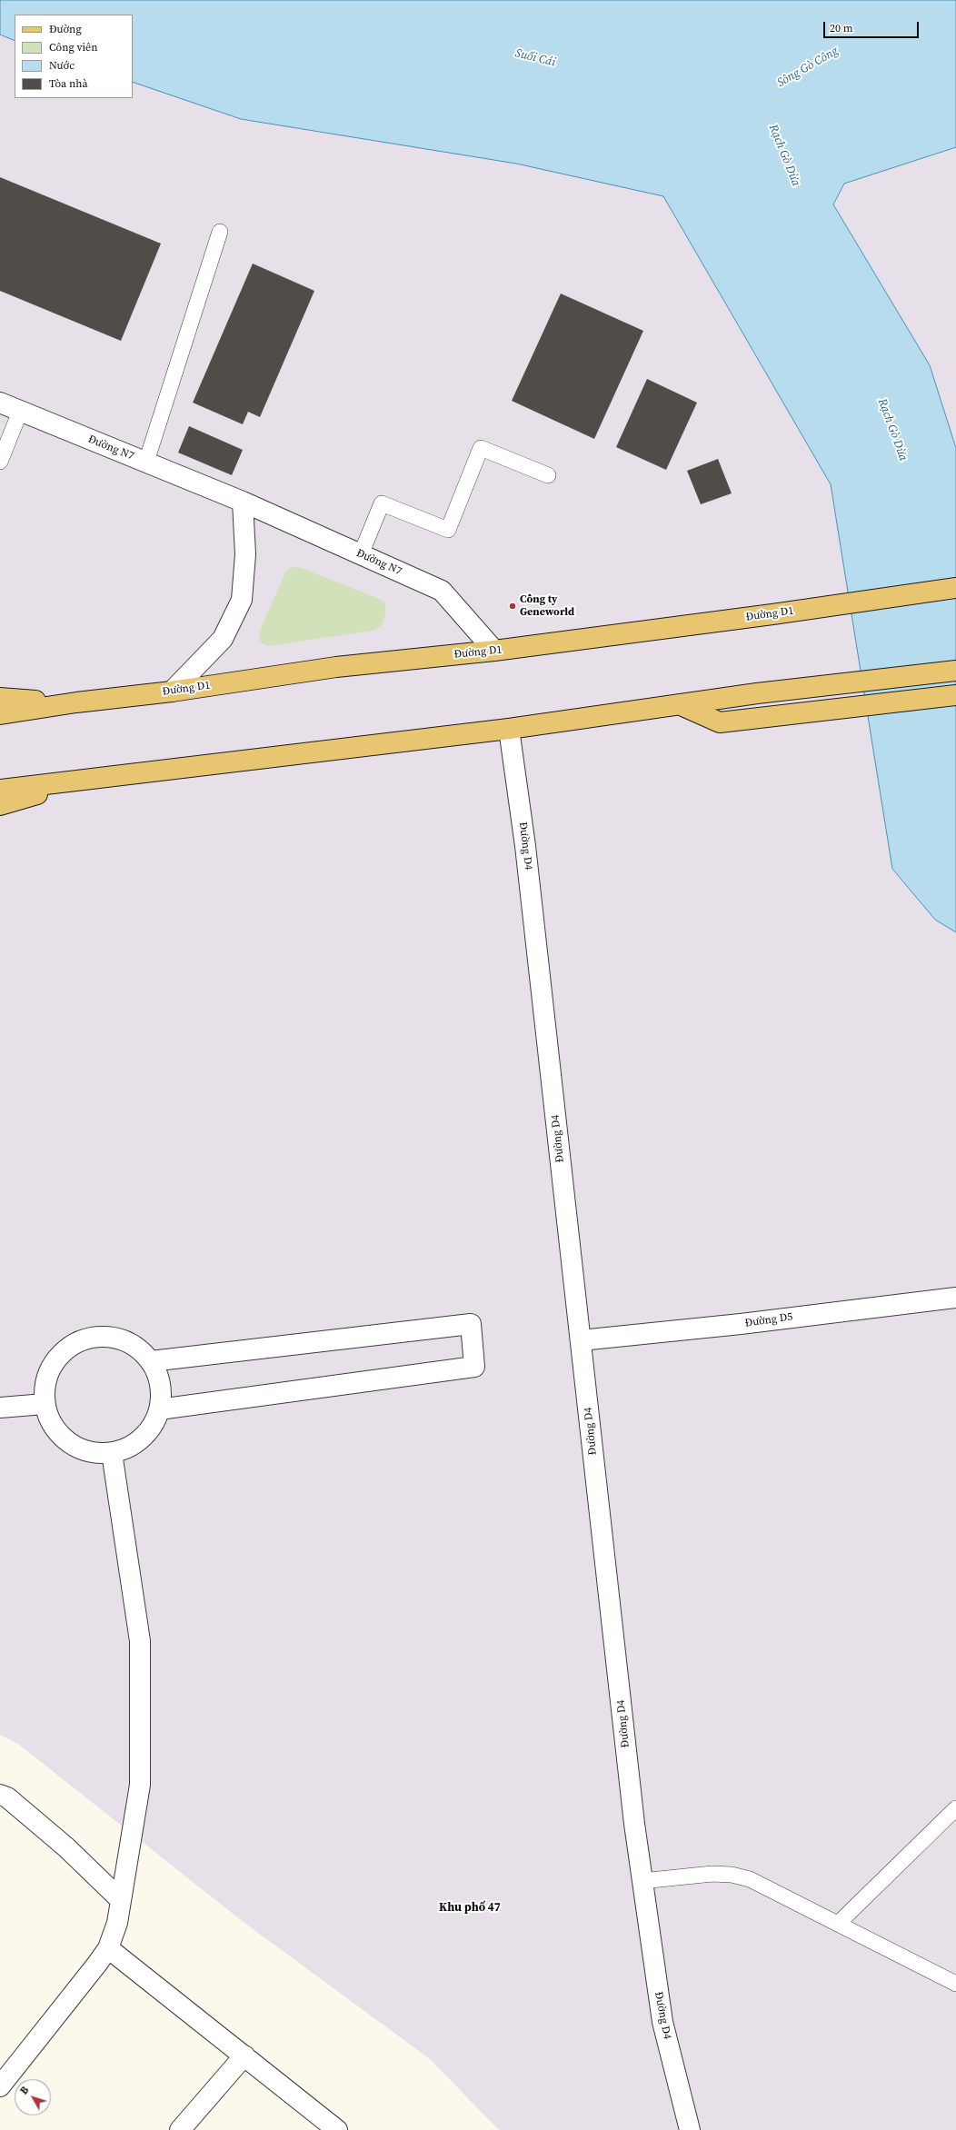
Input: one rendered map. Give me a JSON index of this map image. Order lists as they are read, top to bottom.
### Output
{
  "streets": {
    "main road": ["Đường D1"],
    "street": ["Đường N7", "Đường D4", "Đường D5"]
  },
  "crossings": [
    ["Đường N7", "Đường D1"],
    ["Đường D4", "Đường D5"]
  ],
  "districts": ["Khu phố 47"],
  "water": ["Suối Cái", "Sông Gò Công", "Rạch Gò Dừa"],
  "places": ["Công ty Geneworld"],
  "legend": [
    "Đường",
    "Công viên",
    "Nước",
    "Tòa nhà"
  ],
  "scale_bar": "20 m",
  "north": "top left"
}
